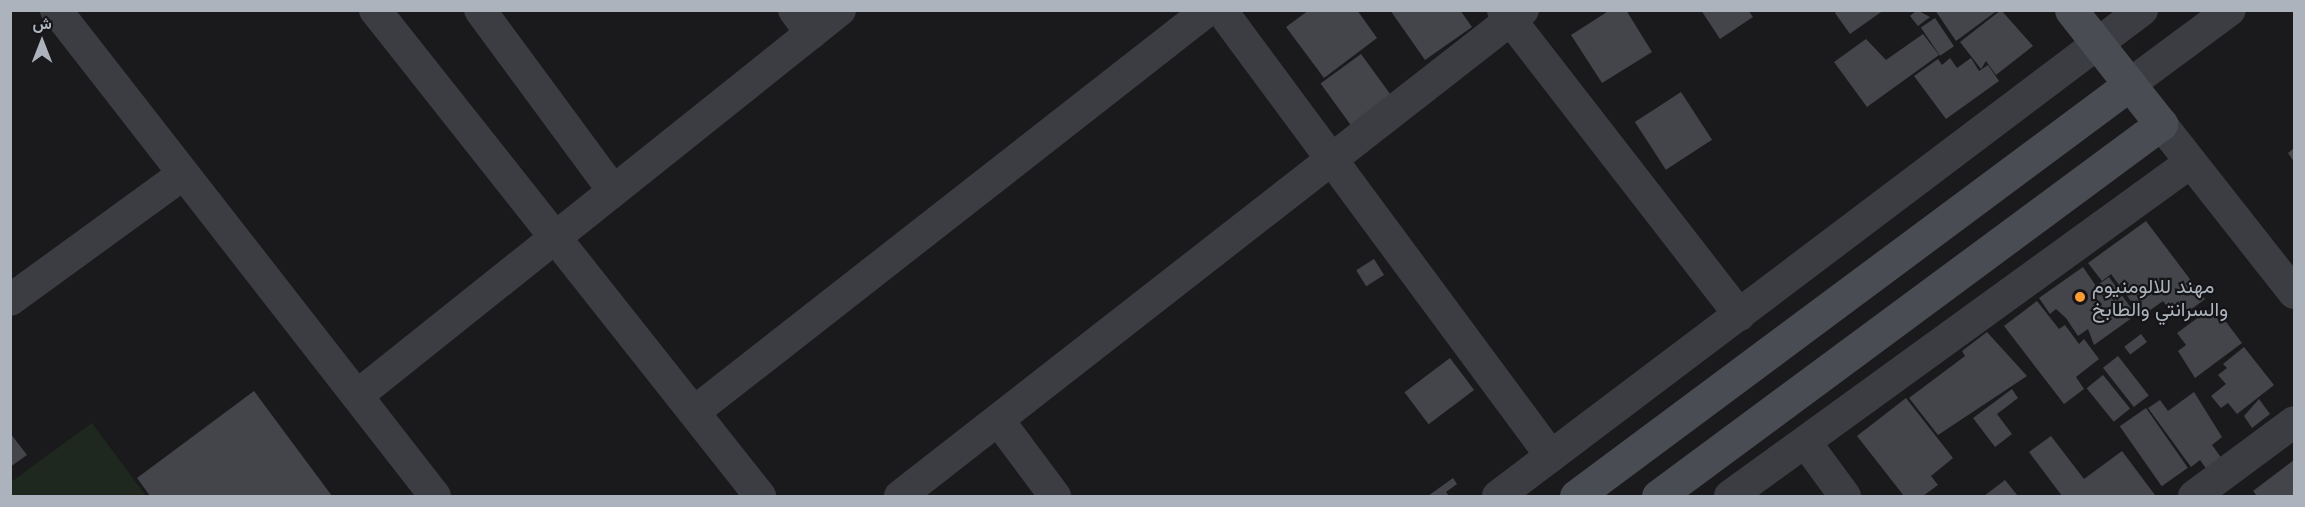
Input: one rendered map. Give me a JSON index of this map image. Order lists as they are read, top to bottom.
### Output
{
  "places": ["مهند للالومنيوم والسرانتي والطابخ"],
  "north": "top"
}
